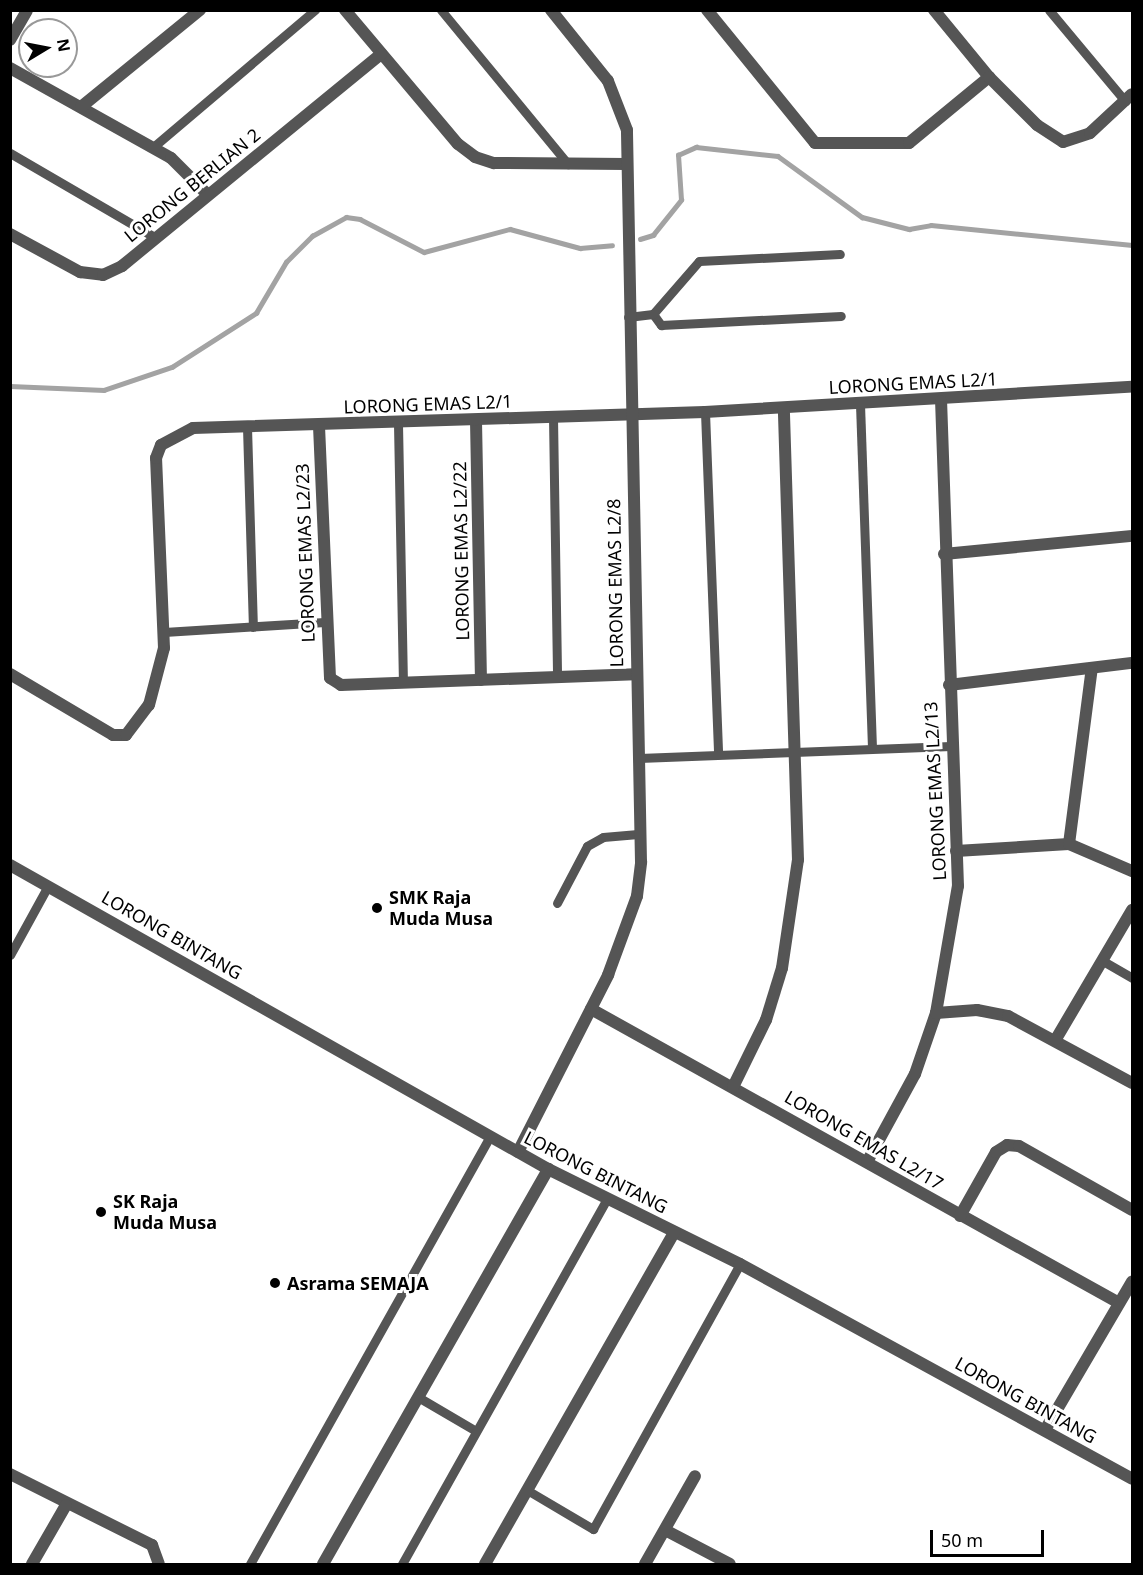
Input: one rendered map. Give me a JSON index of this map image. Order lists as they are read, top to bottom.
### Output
{
  "streets": {
    "street": [
      "LORONG BERLIAN 2",
      "LORONG EMAS L2/1",
      "LORONG EMAS L2/22",
      "LORONG EMAS L2/23",
      "LORONG EMAS L2/8",
      "LORONG EMAS L2/13",
      "LORONG BINTANG",
      "LORONG EMAS L2/17"
    ]
  },
  "crossings": [
    ["LORONG EMAS L2/1", "LORONG EMAS L2/22"],
    ["LORONG EMAS L2/1", "LORONG EMAS L2/23"],
    ["LORONG EMAS L2/1", "LORONG EMAS L2/8"],
    ["LORONG EMAS L2/1", "LORONG EMAS L2/13"],
    ["LORONG EMAS L2/8", "LORONG BINTANG"],
    ["LORONG EMAS L2/8", "LORONG EMAS L2/17"],
    ["LORONG EMAS L2/13", "LORONG EMAS L2/17"]
  ],
  "places": ["SMK Raja Muda Musa", "SK Raja Muda Musa", "Asrama SEMAJA"],
  "scale_bar": "50 m",
  "north": "right"
}
